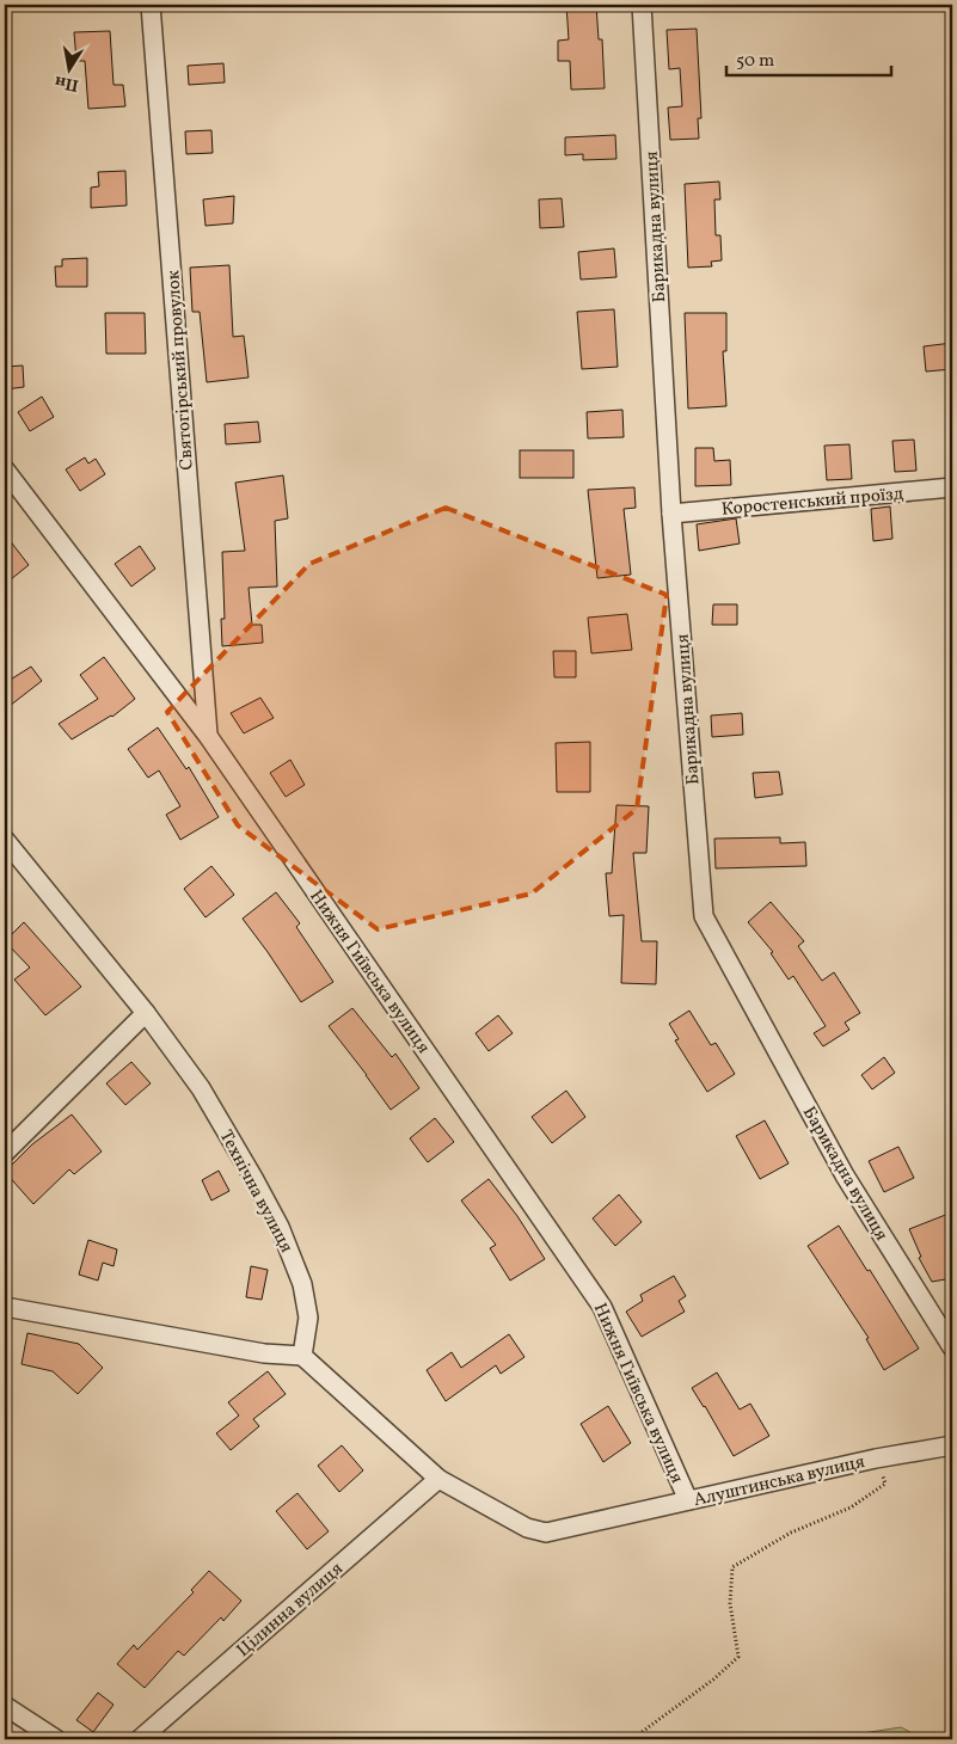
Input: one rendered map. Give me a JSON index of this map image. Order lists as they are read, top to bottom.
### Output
{
  "streets": {
    "street": [
      "Барикадна вулиця",
      "Святогірський провулок",
      "Коростенський проїзд",
      "Нижня Гиївська вулиця",
      "Технічна вулиця",
      "Алуштинська вулиця",
      "Цілинна вулиця"
    ]
  },
  "crossings": [
    ["Барикадна вулиця", "Коростенський проїзд"],
    ["Святогірський провулок", "Нижня Гиївська вулиця"],
    ["Нижня Гиївська вулиця", "Алуштинська вулиця"],
    ["Алуштинська вулиця", "Цілинна вулиця"]
  ],
  "scale_bar": "50 m",
  "north": "bottom"
}
